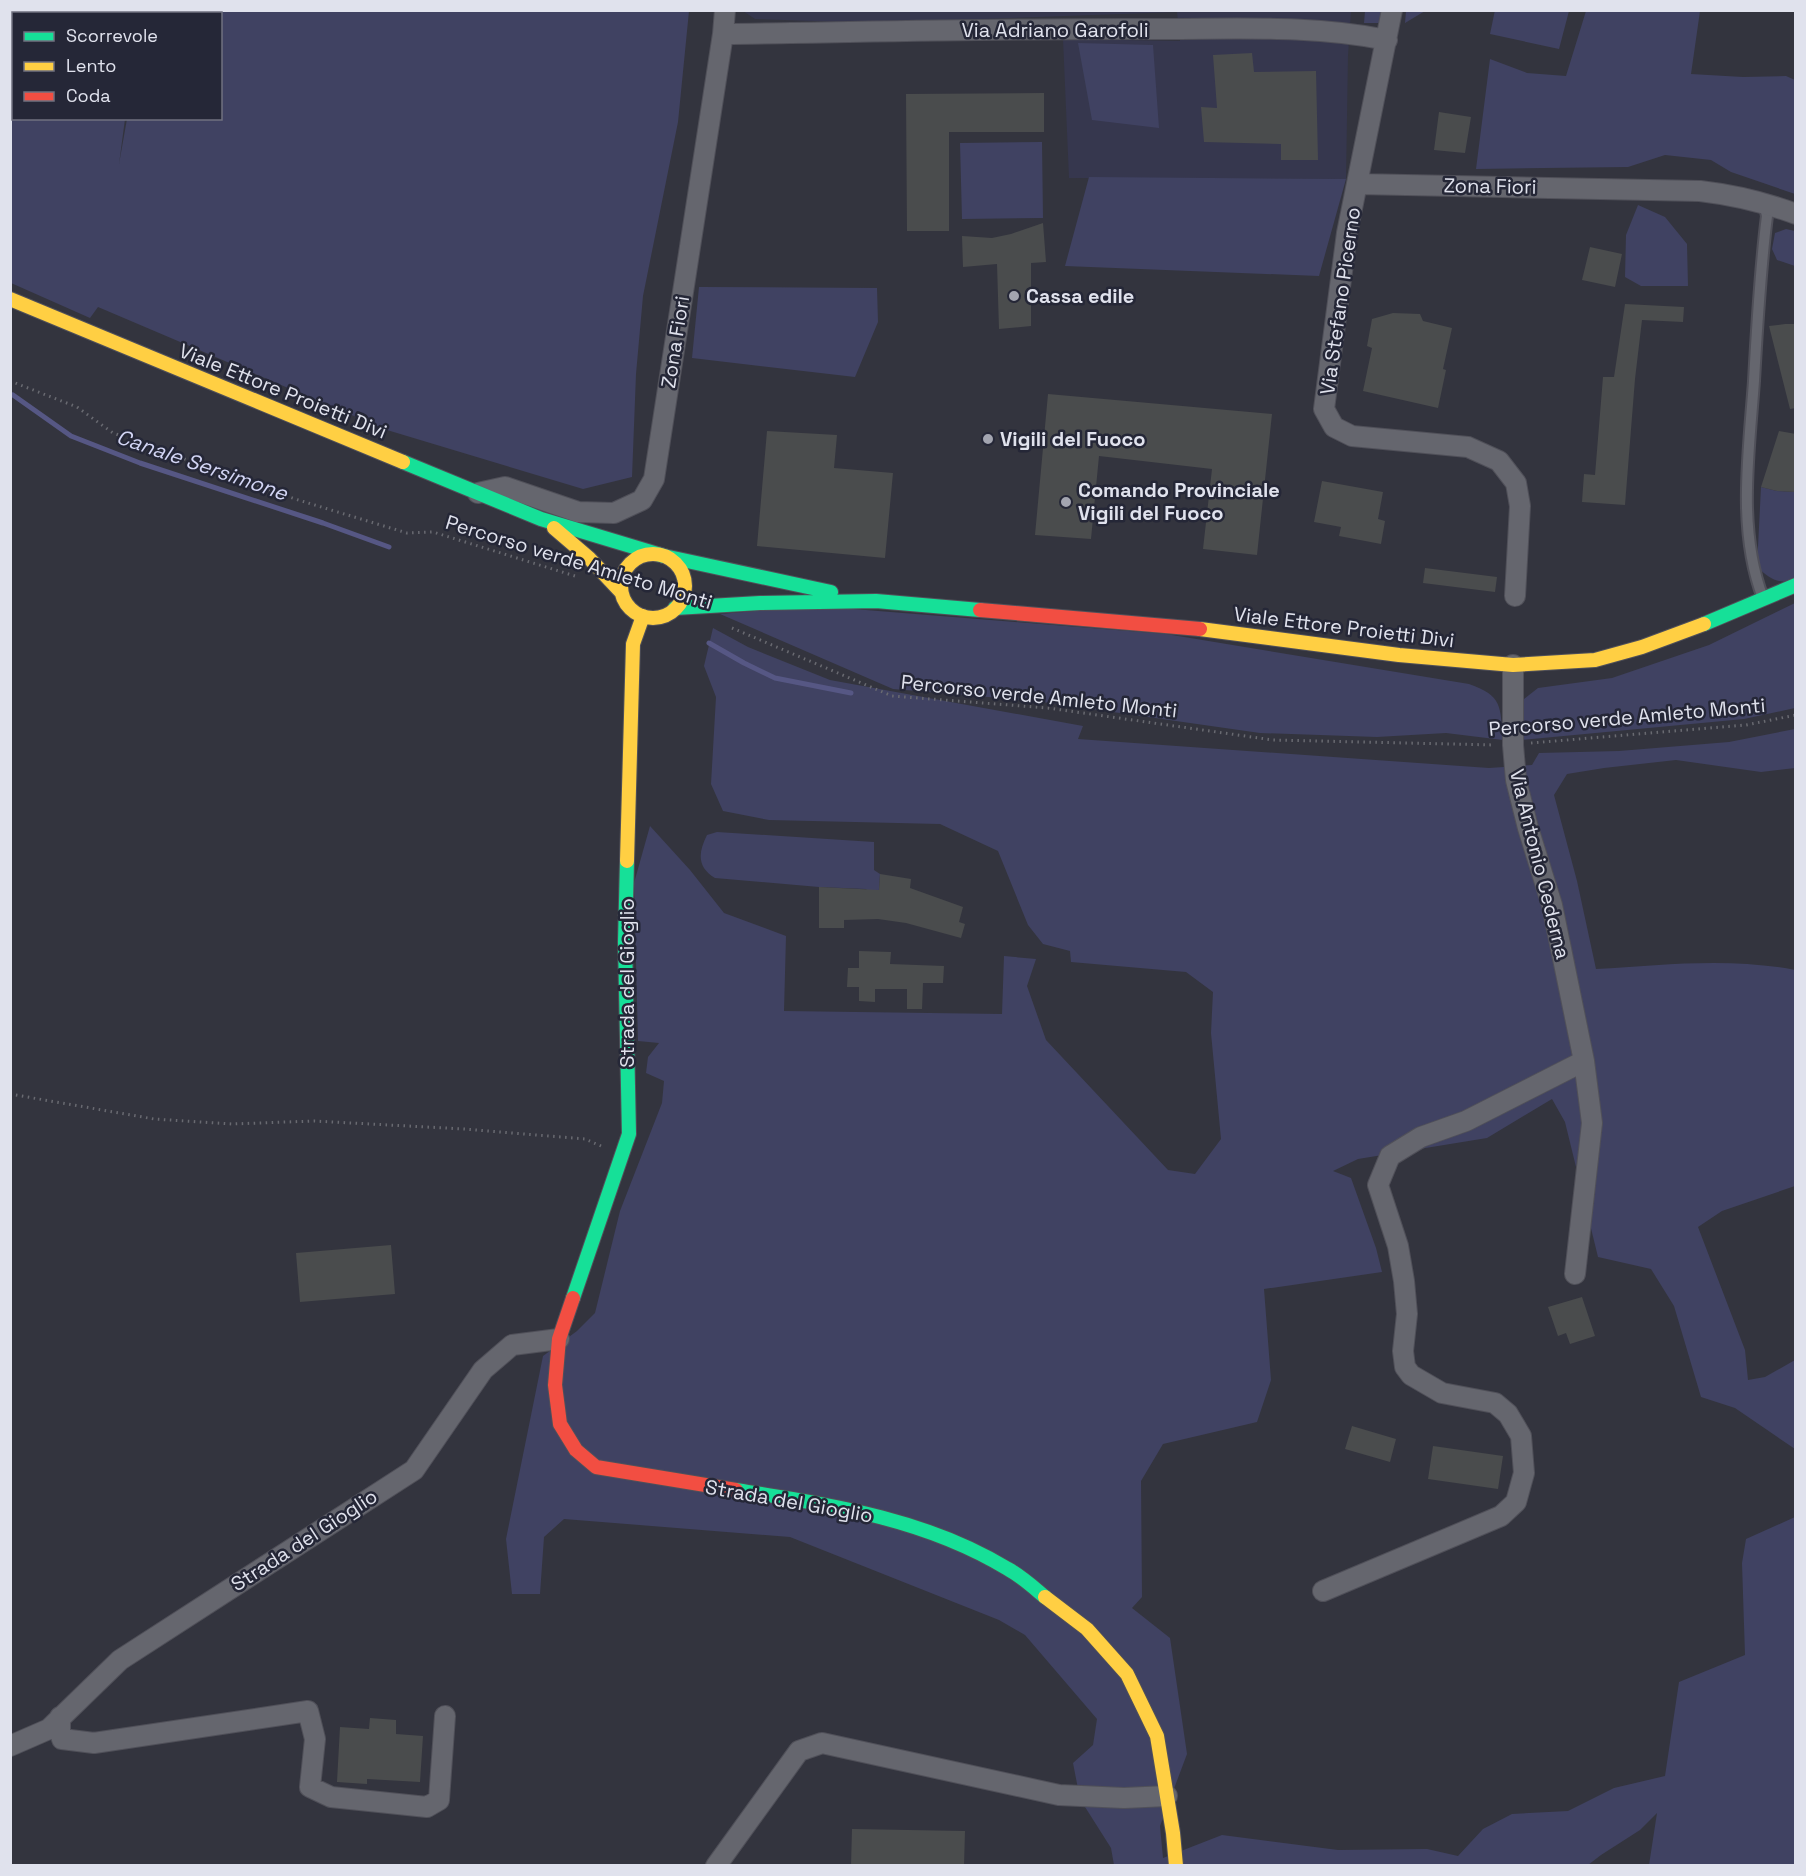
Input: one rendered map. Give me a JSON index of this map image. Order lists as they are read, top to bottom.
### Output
{
  "streets": {
    "main road": ["Viale Ettore Proietti Divi", "Strada del Gioglio"],
    "street": [
      "Via Adriano Garofoli",
      "Zona Fiori",
      "Via Stefano Picerno",
      "Via Antonio Cederna"
    ],
    "path": ["Percorso verde Amleto Monti"]
  },
  "crossings": [
    ["Via Adriano Garofoli", "Zona Fiori"],
    ["Zona Fiori", "Via Stefano Picerno"],
    ["Zona Fiori", "Viale Ettore Proietti Divi"],
    ["Viale Ettore Proietti Divi", "Via Antonio Cederna"],
    ["Viale Ettore Proietti Divi", "Strada del Gioglio"],
    ["Percorso verde Amleto Monti", "Via Antonio Cederna"]
  ],
  "water": ["Canale Sersimone"],
  "places": ["Cassa edile", "Vigili del Fuoco", "Comando Provinciale Vigili del Fuoco"],
  "legend": ["Scorrevole", "Lento", "Coda"]
}
